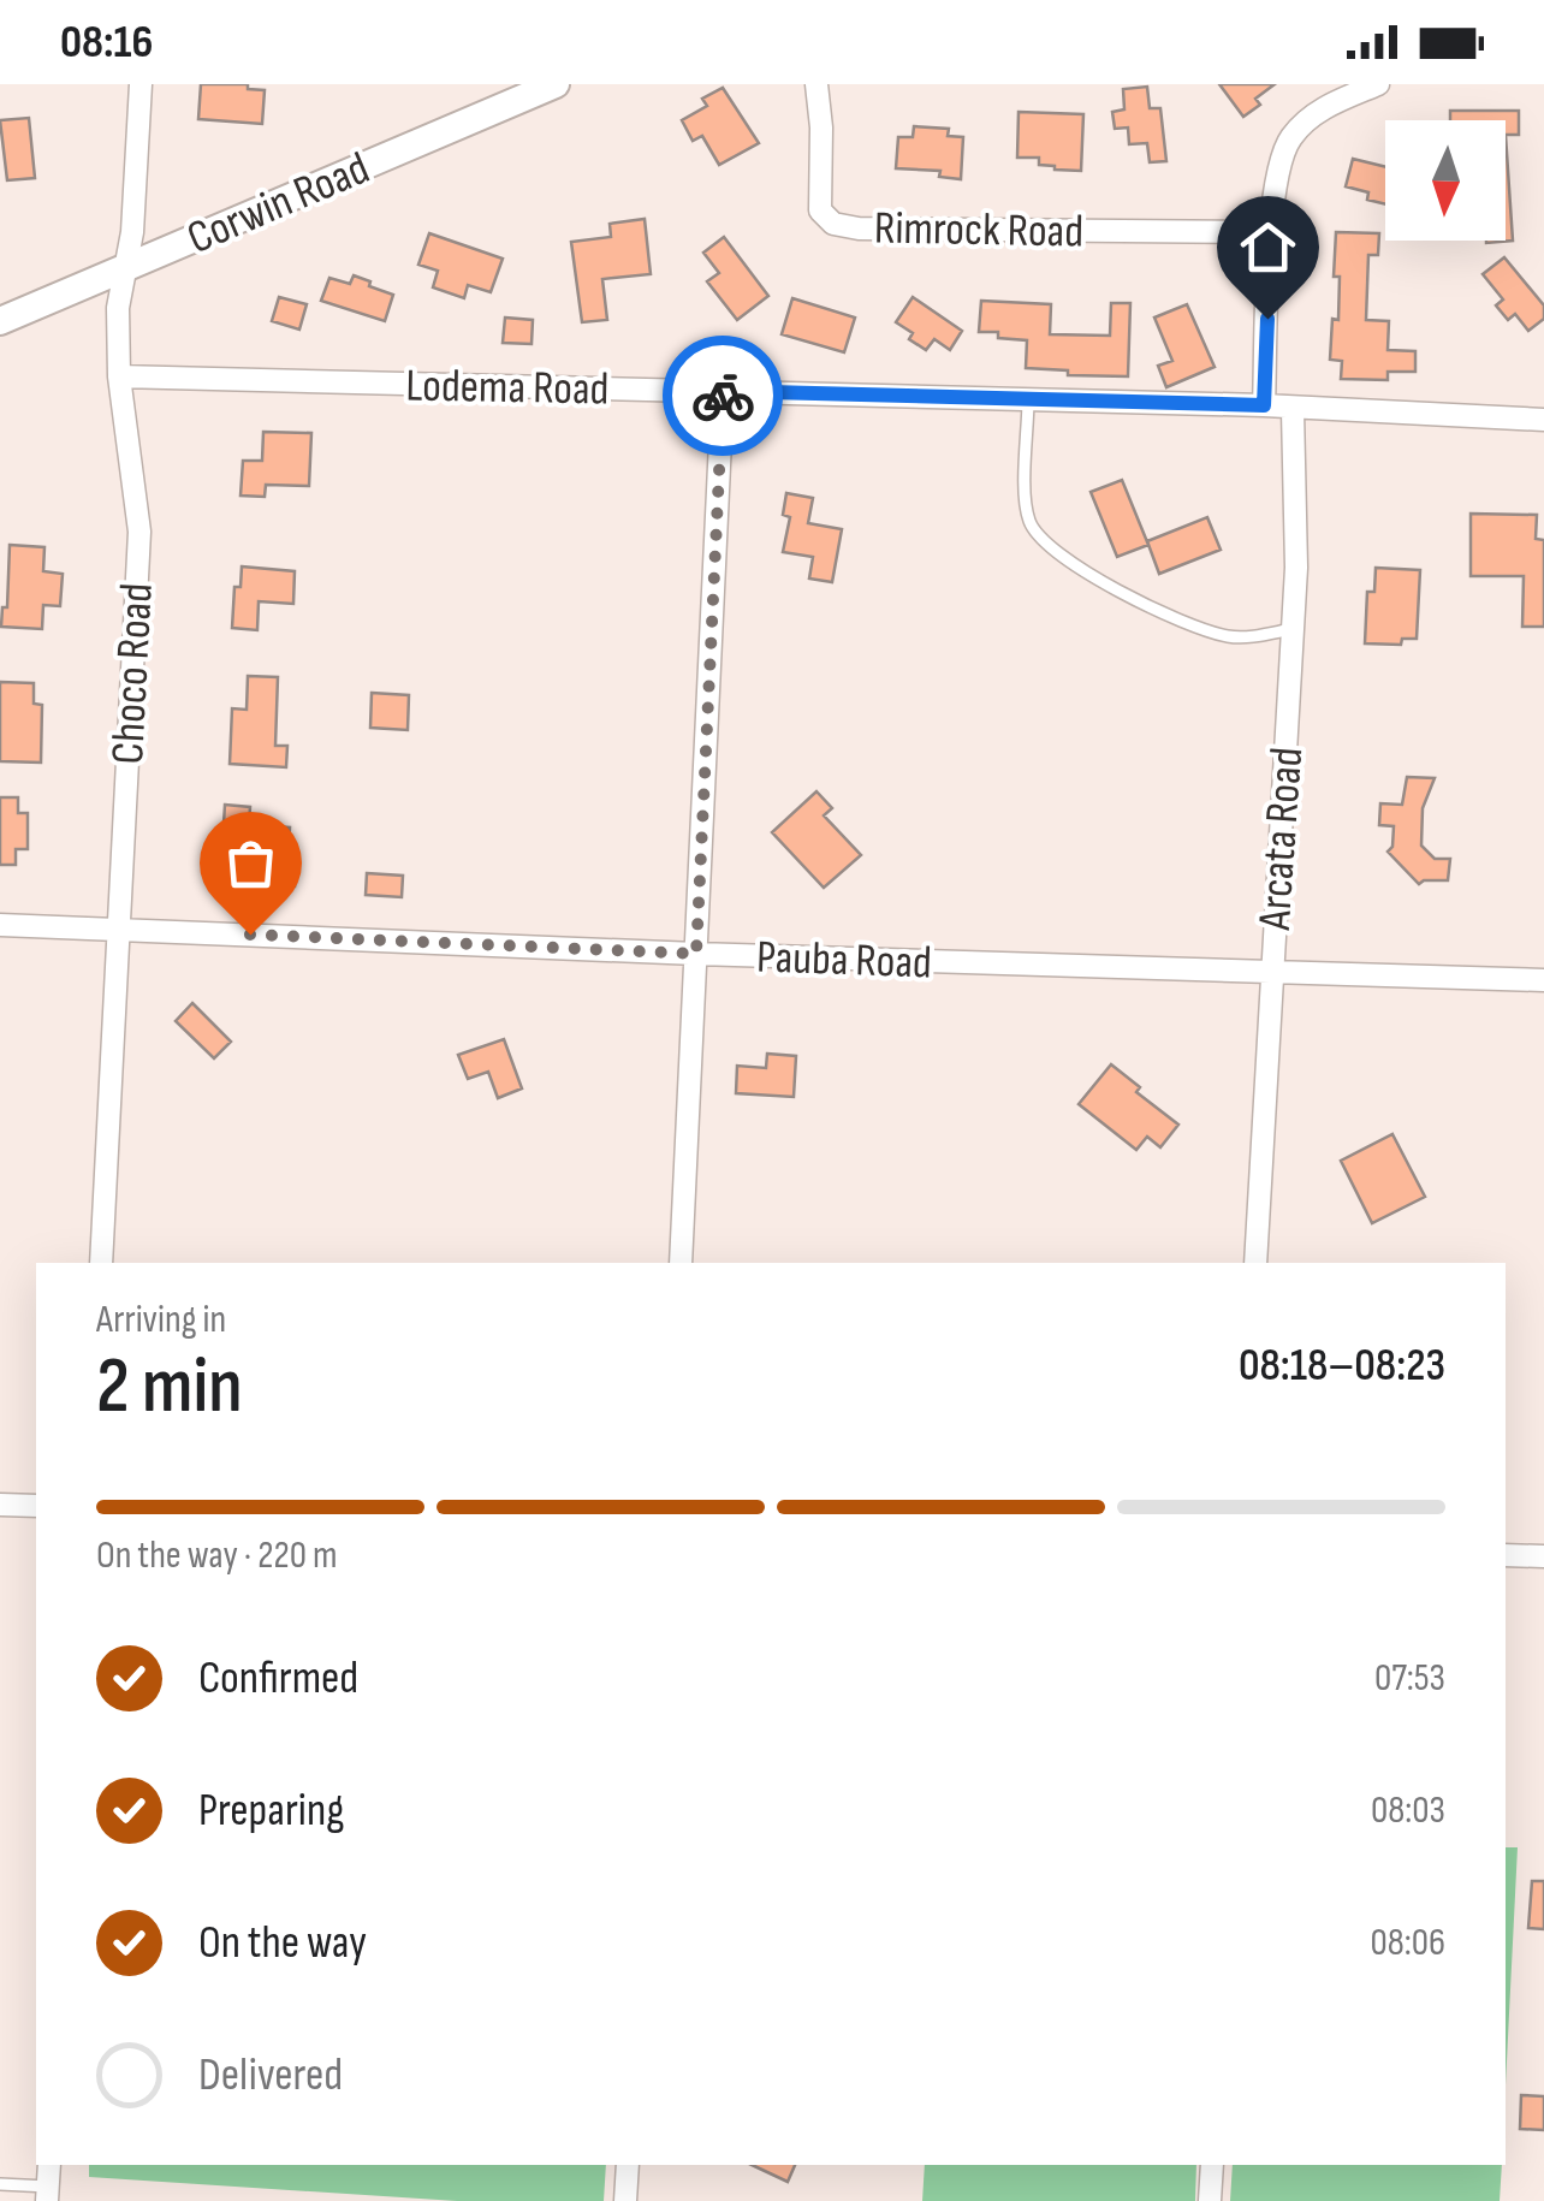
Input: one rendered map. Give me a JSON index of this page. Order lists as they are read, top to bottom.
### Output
{
  "streets": {
    "main road": ["Corwin Road"],
    "street": [
      "Rimrock Road",
      "Lodema Road",
      "Choco Road",
      "Arcata Road",
      "Pauba Road"
    ]
  },
  "crossings": [
    ["Corwin Road", "Choco Road"],
    ["Lodema Road", "Choco Road"],
    ["Lodema Road", "Arcata Road"],
    ["Choco Road", "Pauba Road"],
    ["Arcata Road", "Pauba Road"]
  ],
  "north": "bottom",
  "page": {
    "status": "08:16",
    "heading": ["2 min", "Arriving in", "08:18–08:23"],
    "bar": "On the way · 220 m",
    "list": [
      ["Confirmed", "07:53"],
      ["Preparing", "08:03"],
      ["On the way", "08:06"],
      "Delivered"
    ]
  }
}
